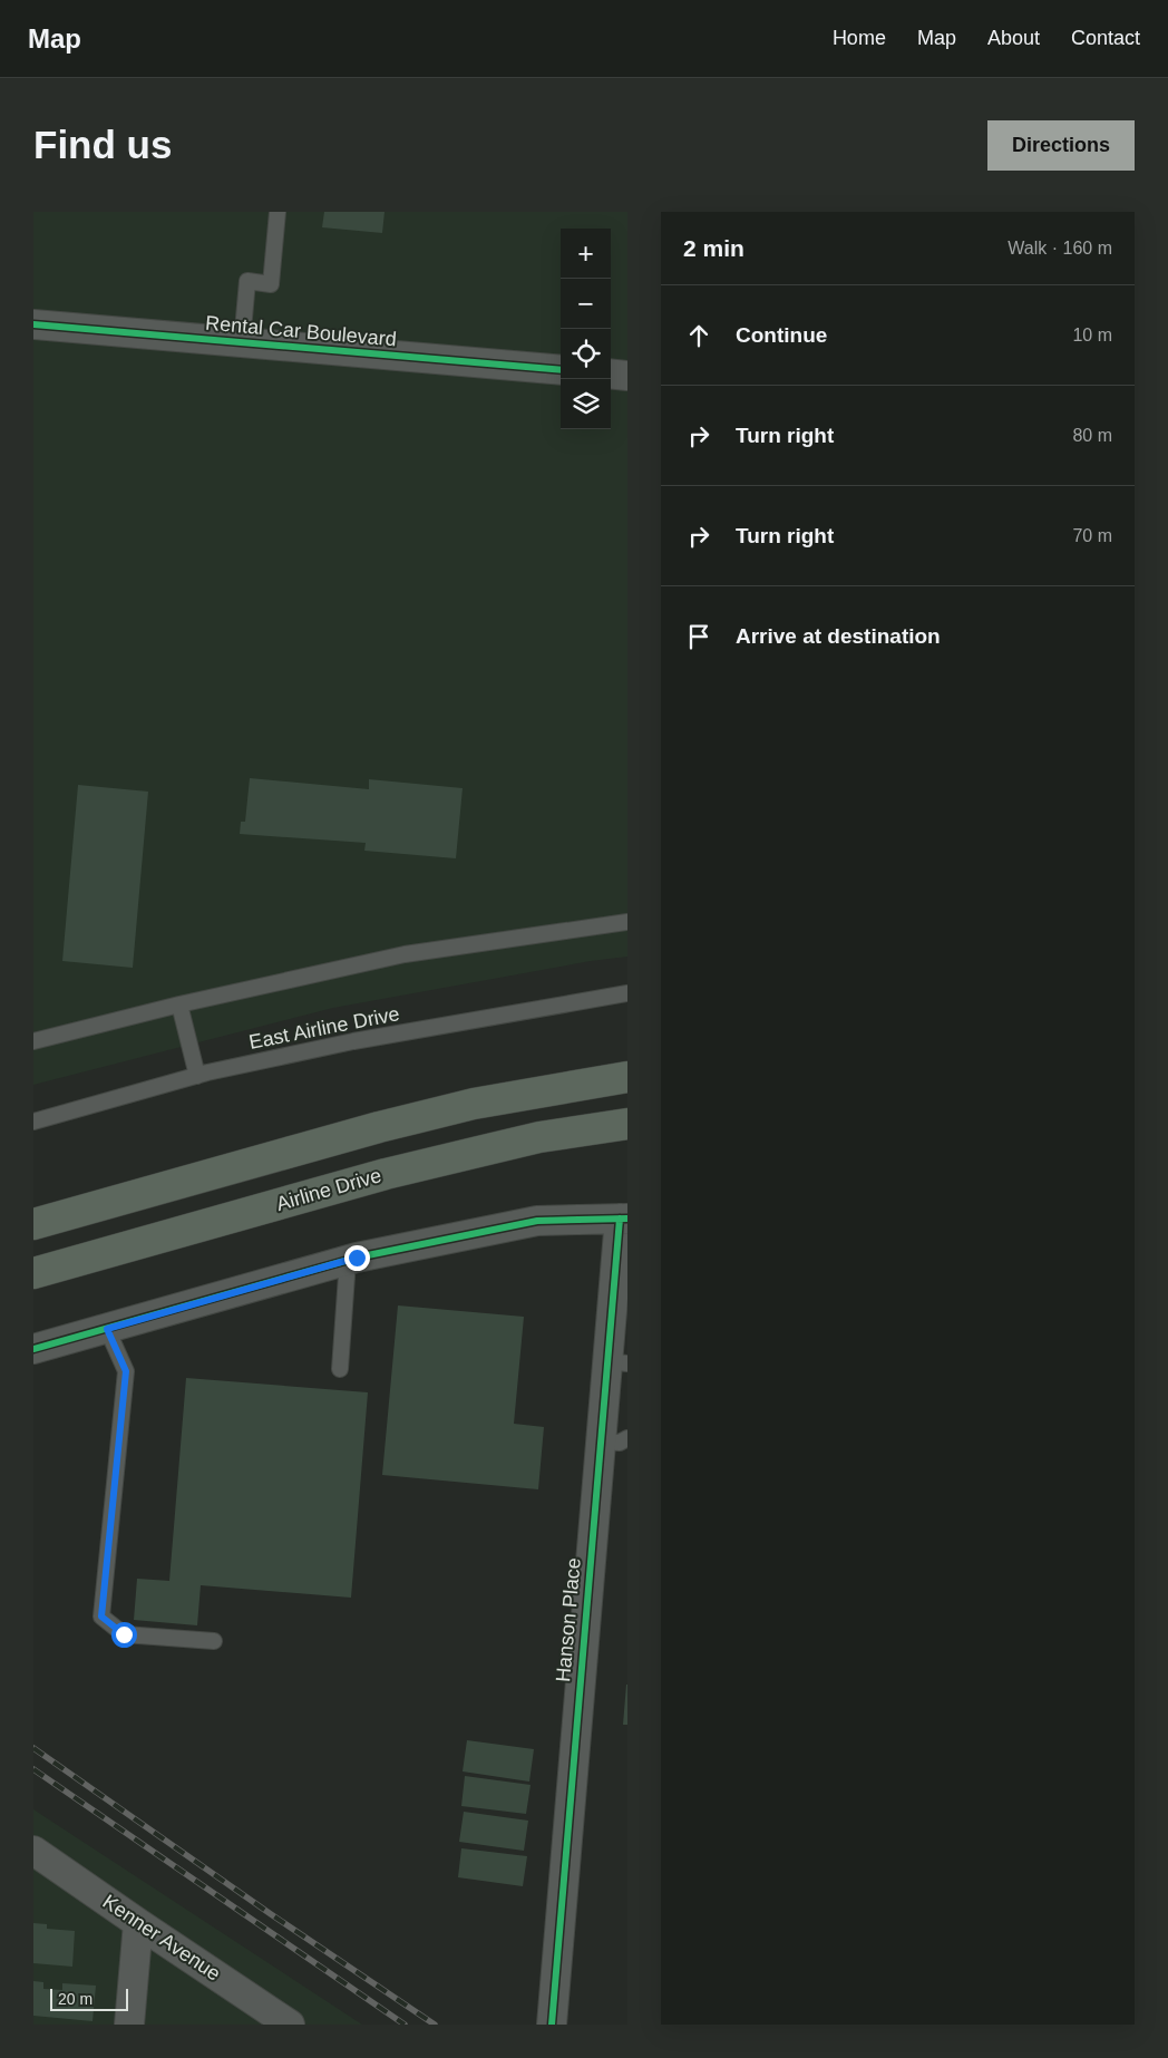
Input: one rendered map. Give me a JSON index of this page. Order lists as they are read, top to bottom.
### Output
{
  "streets": {
    "highway": ["Airline Drive"],
    "street": ["Rental Car Boulevard", "Hanson Place", "Kenner Avenue"],
    "lane": ["East Airline Drive"]
  },
  "scale_bar": "20 m",
  "page": {
    "header": "Map",
    "nav": [
      "Home",
      "Map",
      "About",
      "Contact"
    ],
    "buttons": "Directions",
    "title": "Find us",
    "heading": ["2 min", "Walk · 160 m"],
    "map_buttons": ["+", "−"],
    "list": [
      ["Continue", "10 m"],
      ["Turn right", "80 m"],
      ["Turn right", "70 m"],
      "Arrive at destination"
    ],
    "scale": "20 m"
  }
}
